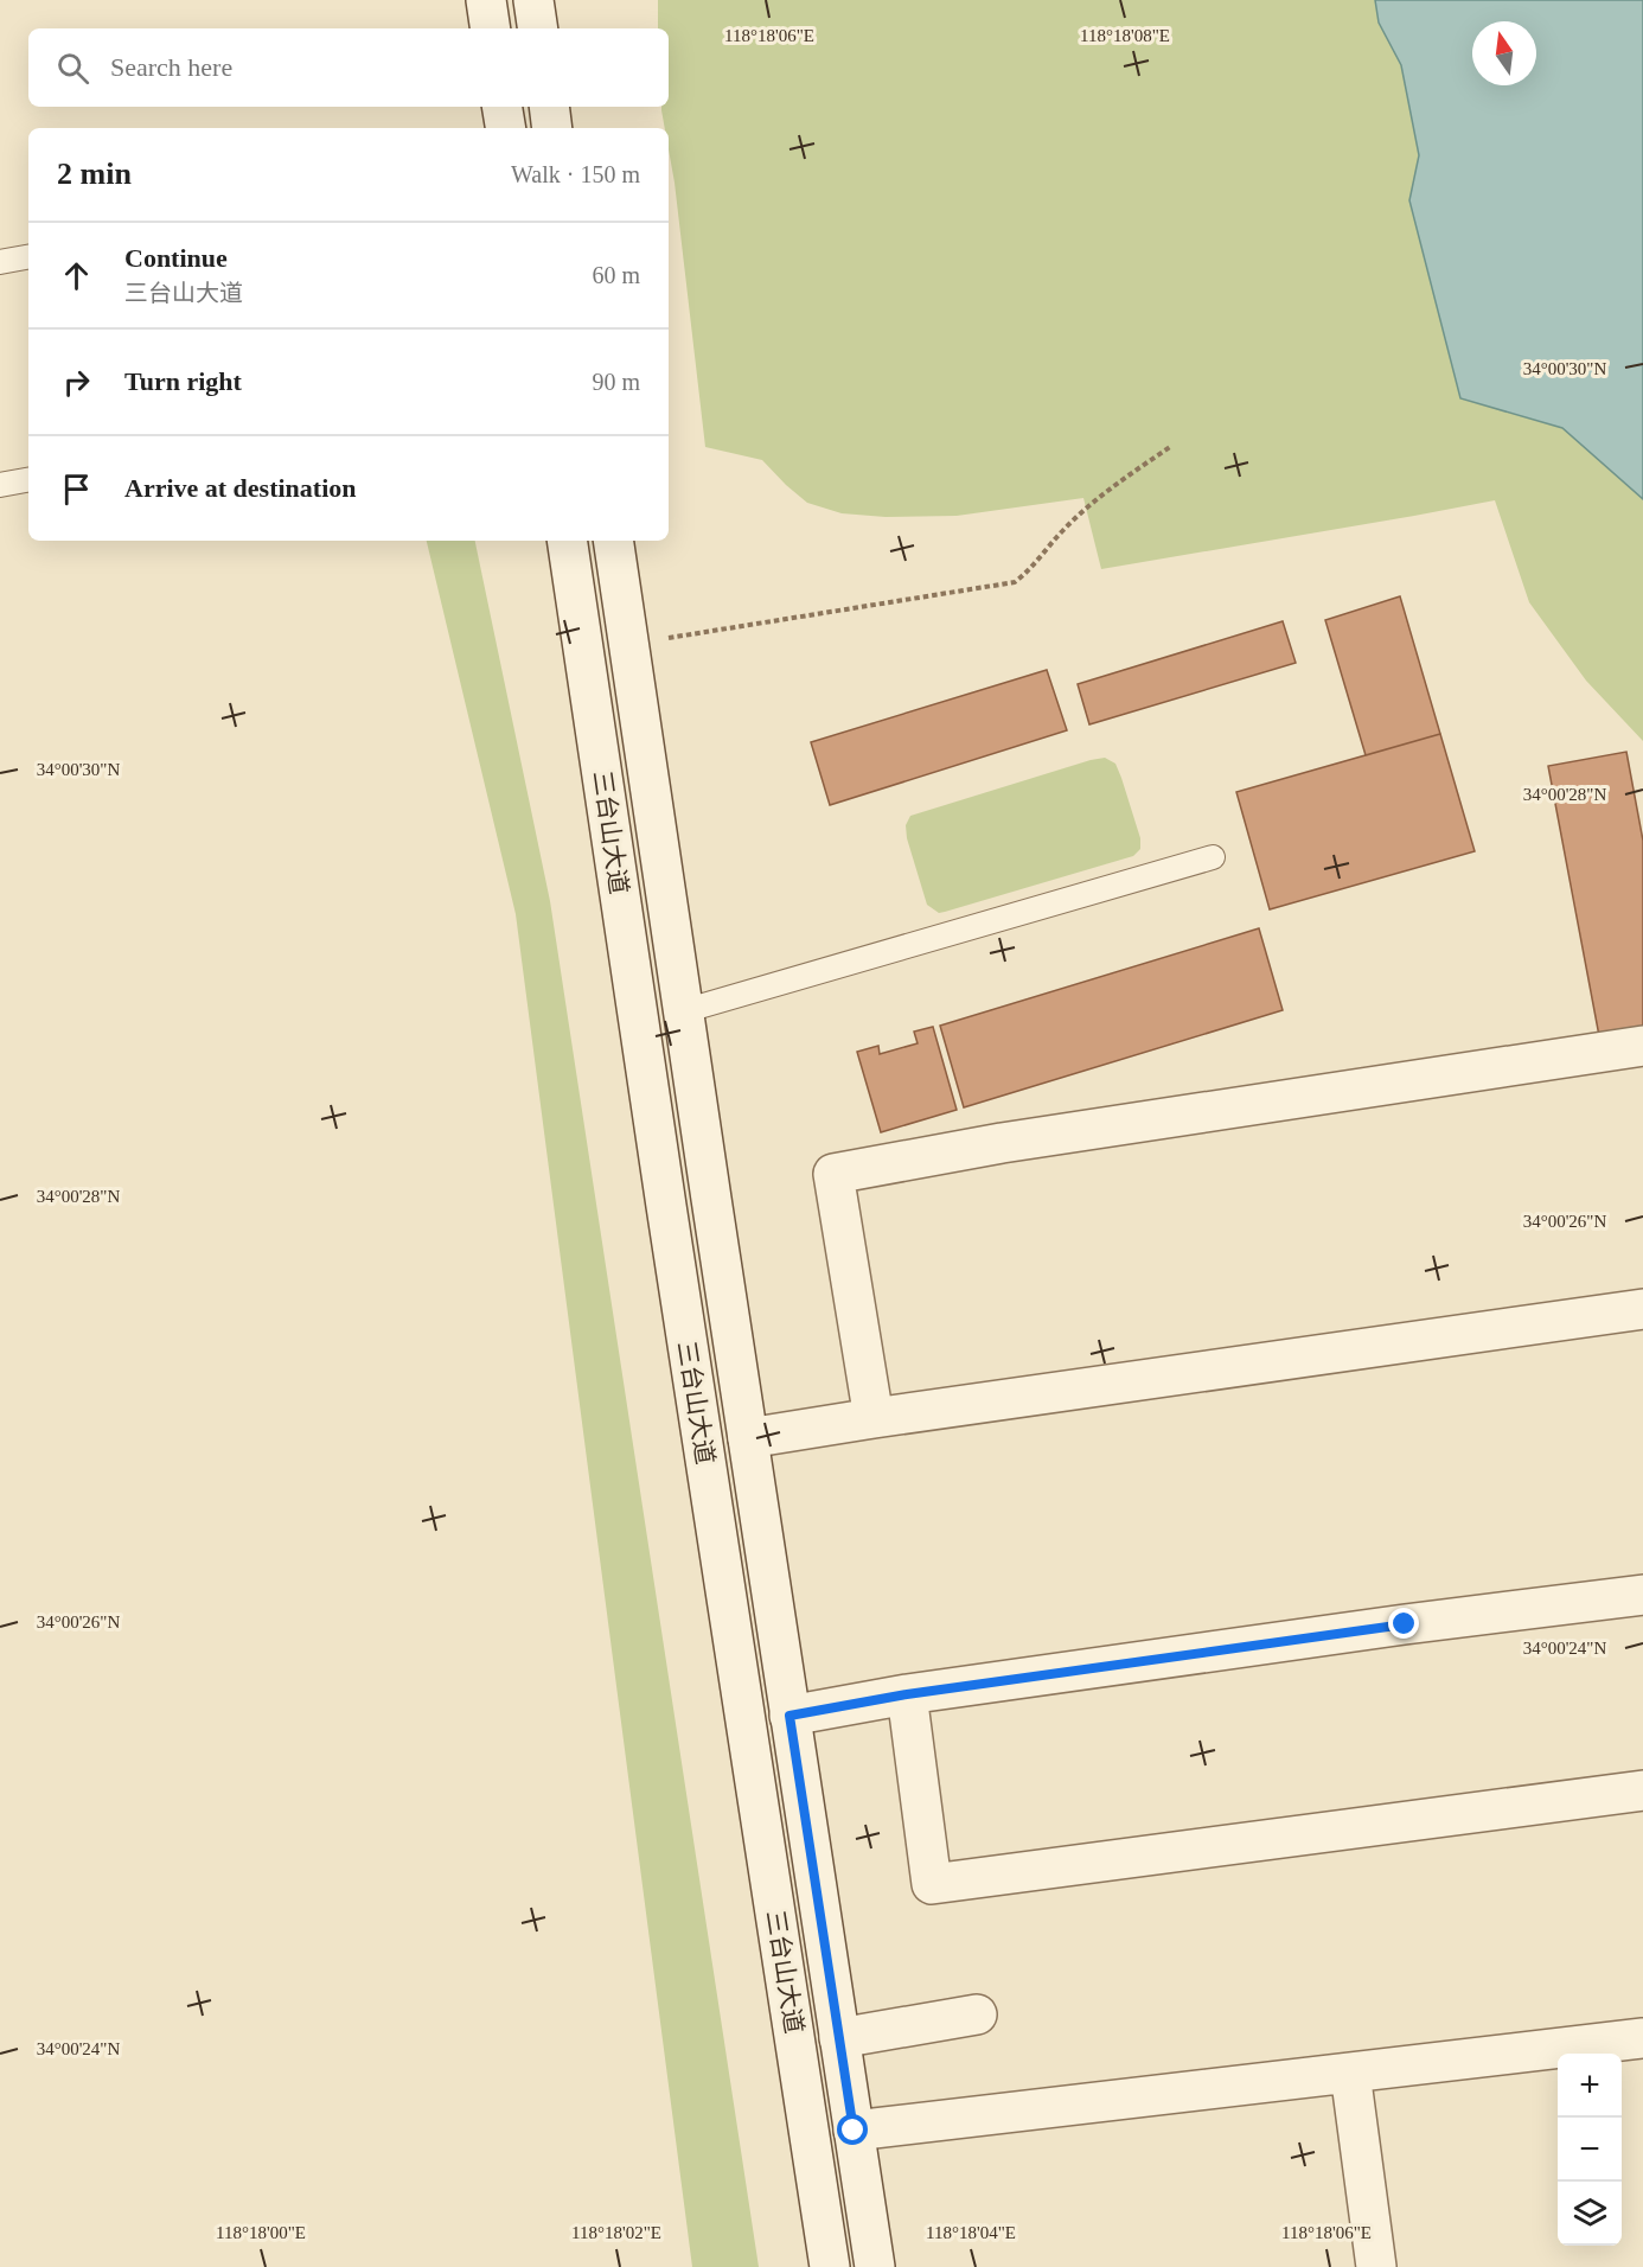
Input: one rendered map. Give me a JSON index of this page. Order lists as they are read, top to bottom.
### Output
{
  "streets": {
    "street": ["三台山大道"]
  },
  "north": "top",
  "page": {
    "search": "Search here",
    "heading": ["2 min", "Walk · 150 m"],
    "list": [
      ["Continue", "三台山大道", "60 m"],
      ["Turn right", "90 m"],
      "Arrive at destination"
    ],
    "map_buttons": ["+", "−"]
  },
  "coordinates": [
    "118°18'06\"E",
    "118°18'08\"E",
    "34°00'30\"N",
    "34°00'28\"N",
    "34°00'26\"N",
    "34°00'24\"N",
    "118°18'00\"E",
    "118°18'02\"E",
    "118°18'04\"E"
  ]
}
